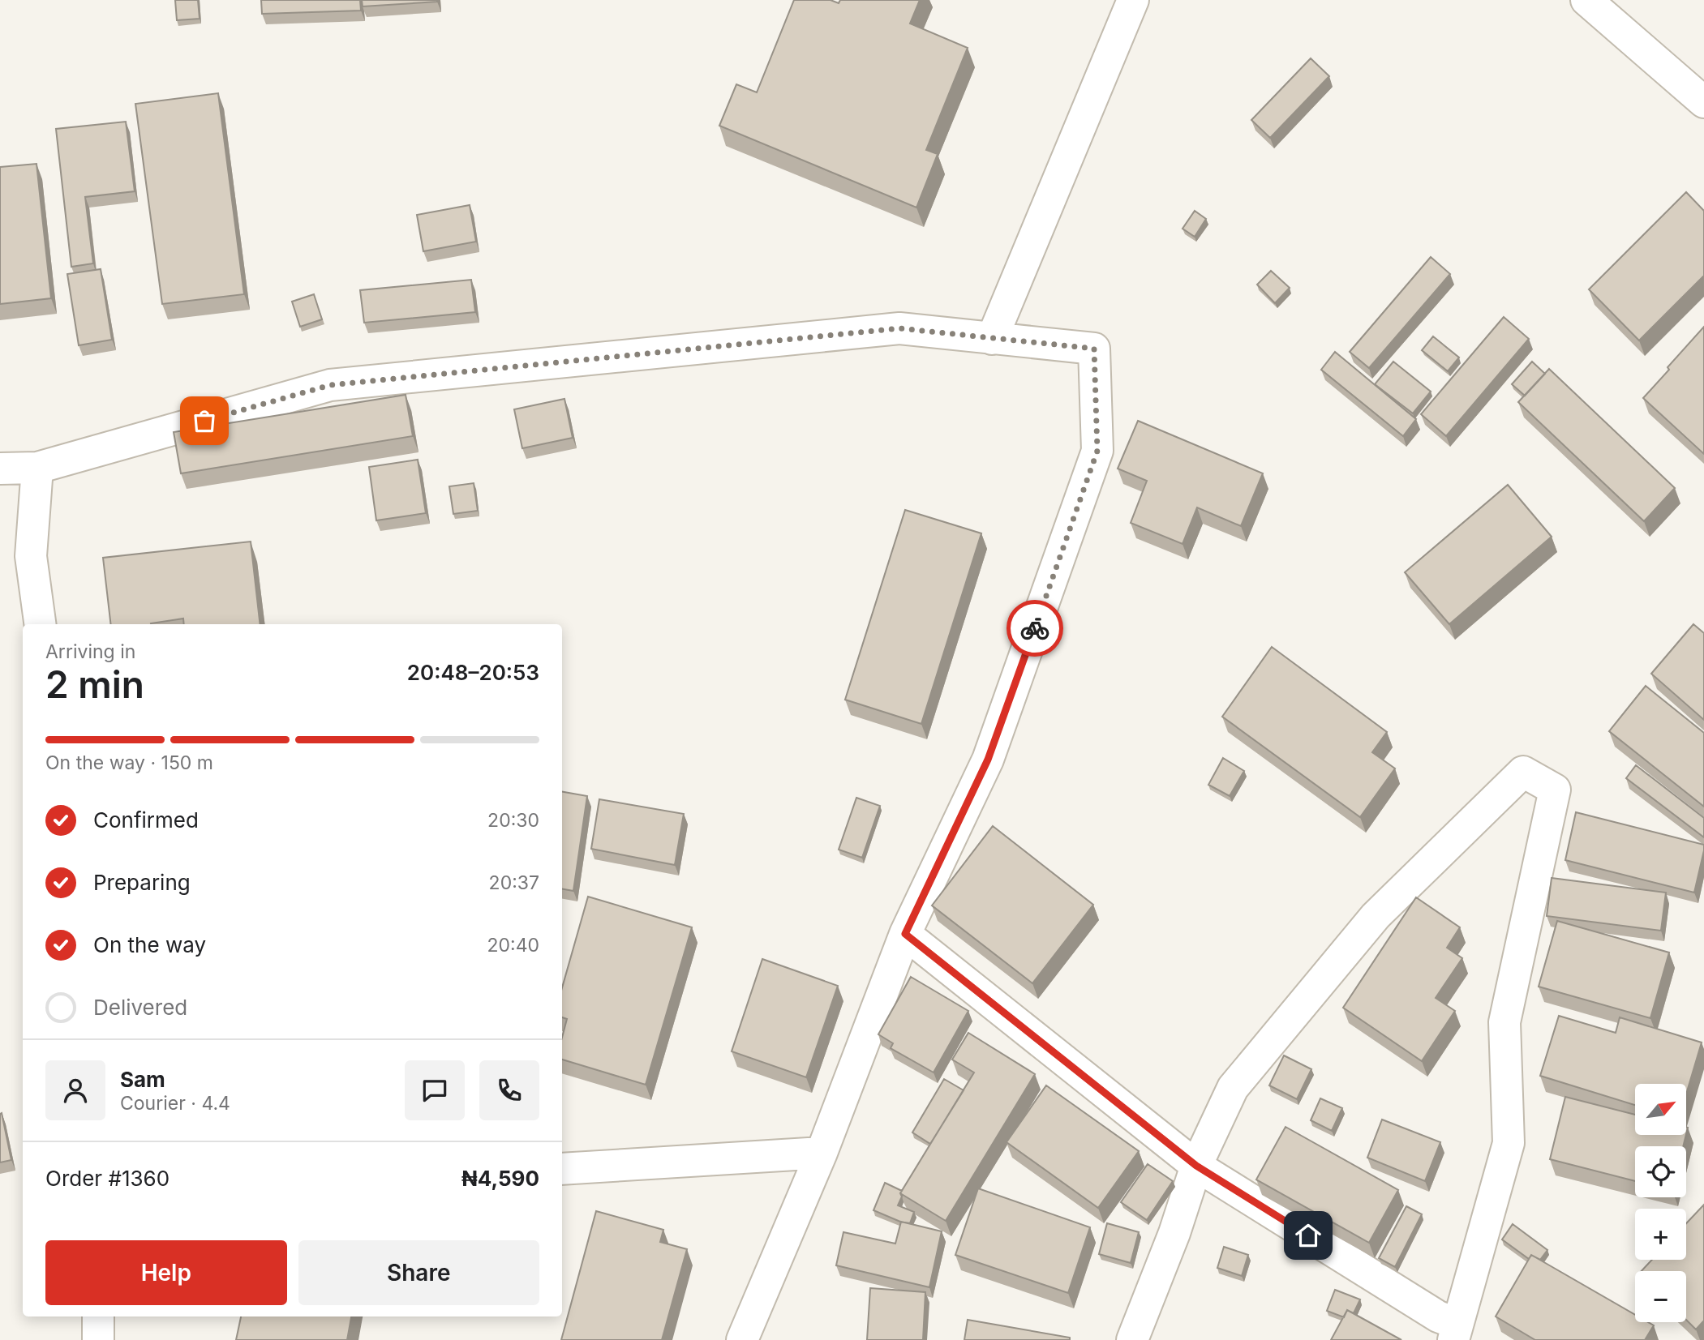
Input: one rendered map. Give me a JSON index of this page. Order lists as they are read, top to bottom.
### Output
{
  "north": "top right",
  "page": {
    "heading": ["2 min", "Arriving in", "20:48–20:53"],
    "panel": [
      "Sam",
      "Courier · 4.4",
      "Order #1360",
      "₦4,590"
    ],
    "bar": "On the way · 150 m",
    "list": [
      ["Confirmed", "20:30"],
      ["Preparing", "20:37"],
      ["On the way", "20:40"],
      "Delivered"
    ],
    "map_buttons": ["+", "−"],
    "buttons": ["Help", "Share"]
  }
}
